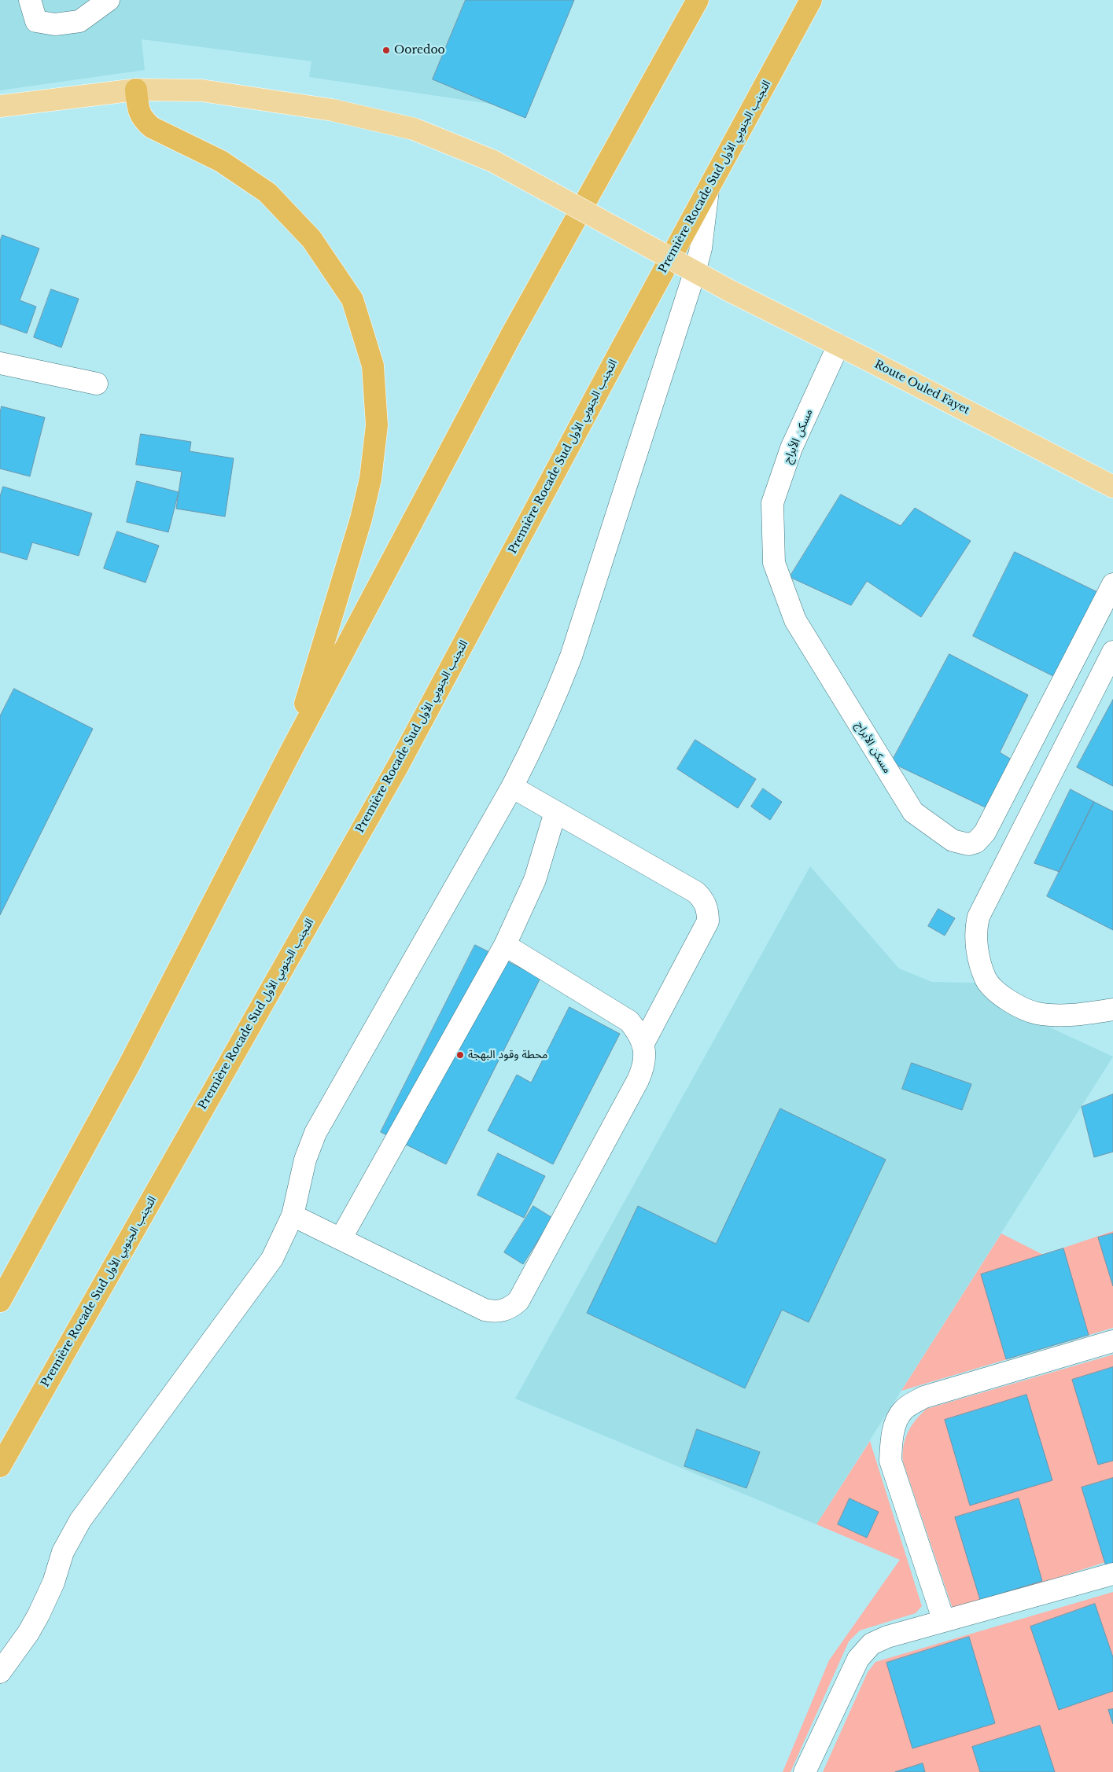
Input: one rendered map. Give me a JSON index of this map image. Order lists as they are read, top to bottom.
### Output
{
  "streets": {
    "highway": ["Première Rocade Sud التجنب الجنوبي الأول"],
    "main road": ["Route Ouled Fayet"],
    "street": ["مسكن الأبراج"]
  },
  "crossings": [
    ["Route Ouled Fayet", "مسكن الأبراج"]
  ],
  "places": ["Ooredoo", "محطة وقود البهجة"]
}
